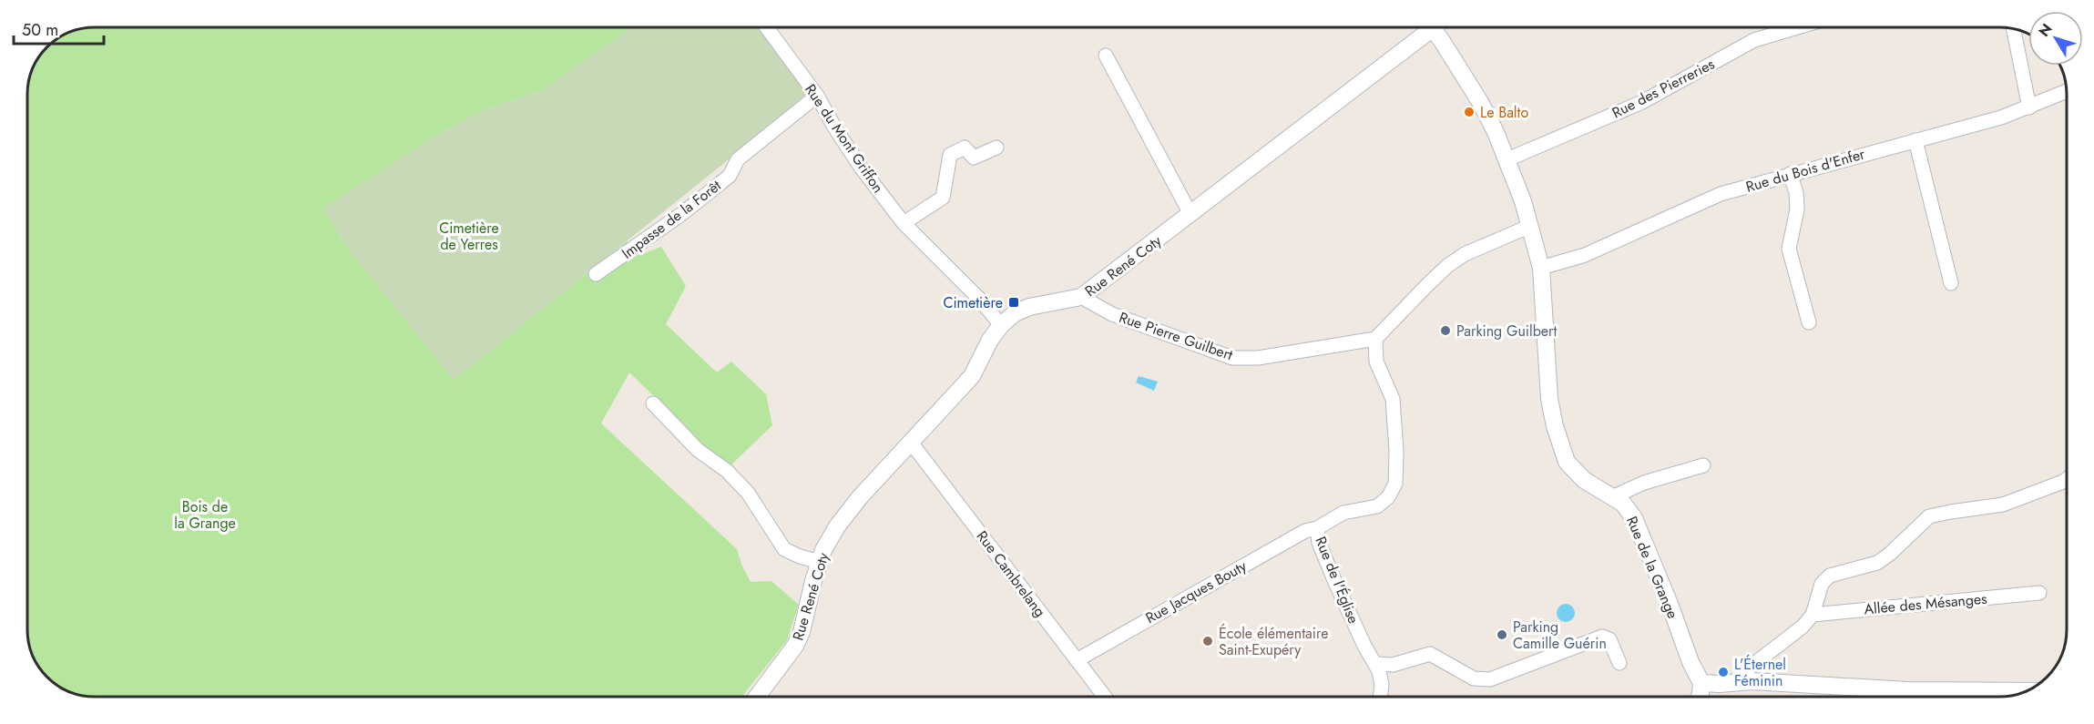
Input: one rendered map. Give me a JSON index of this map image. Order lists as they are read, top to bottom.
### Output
{
  "streets": {
    "street": [
      "Rue des Pierreries",
      "Rue du Mont Griffon",
      "Rue du Bois d'Enfer",
      "Impasse de la Forêt",
      "Rue René Coty",
      "Rue Pierre Guilbert",
      "Rue de la Grange",
      "Rue Cambrelang",
      "Rue de l'Église",
      "Rue Jacques Bouty",
      "Allée des Mésanges"
    ]
  },
  "crossings": [
    ["Rue des Pierreries", "Rue de la Grange"],
    ["Rue du Mont Griffon", "Impasse de la Forêt"],
    ["Rue du Mont Griffon", "Rue René Coty"],
    ["Rue du Bois d'Enfer", "Rue de la Grange"],
    ["Rue René Coty", "Rue Pierre Guilbert"],
    ["Rue René Coty", "Rue Cambrelang"],
    ["Rue Pierre Guilbert", "Rue de l'Église"],
    ["Rue Cambrelang", "Rue Jacques Bouty"],
    ["Rue de l'Église", "Rue Jacques Bouty"]
  ],
  "parks": ["Cimetière de Yerres", "Bois de la Grange"],
  "places": {
    "other": [
      "Le Balto",
      "Parking Guilbert",
      "Parking Camille Guérin",
      "École élémentaire Saint-Exupéry",
      "L'Éternel Féminin"
    ],
    "transit": ["Cimetière"]
  },
  "scale_bar": "50 m",
  "north": "top left"
}
